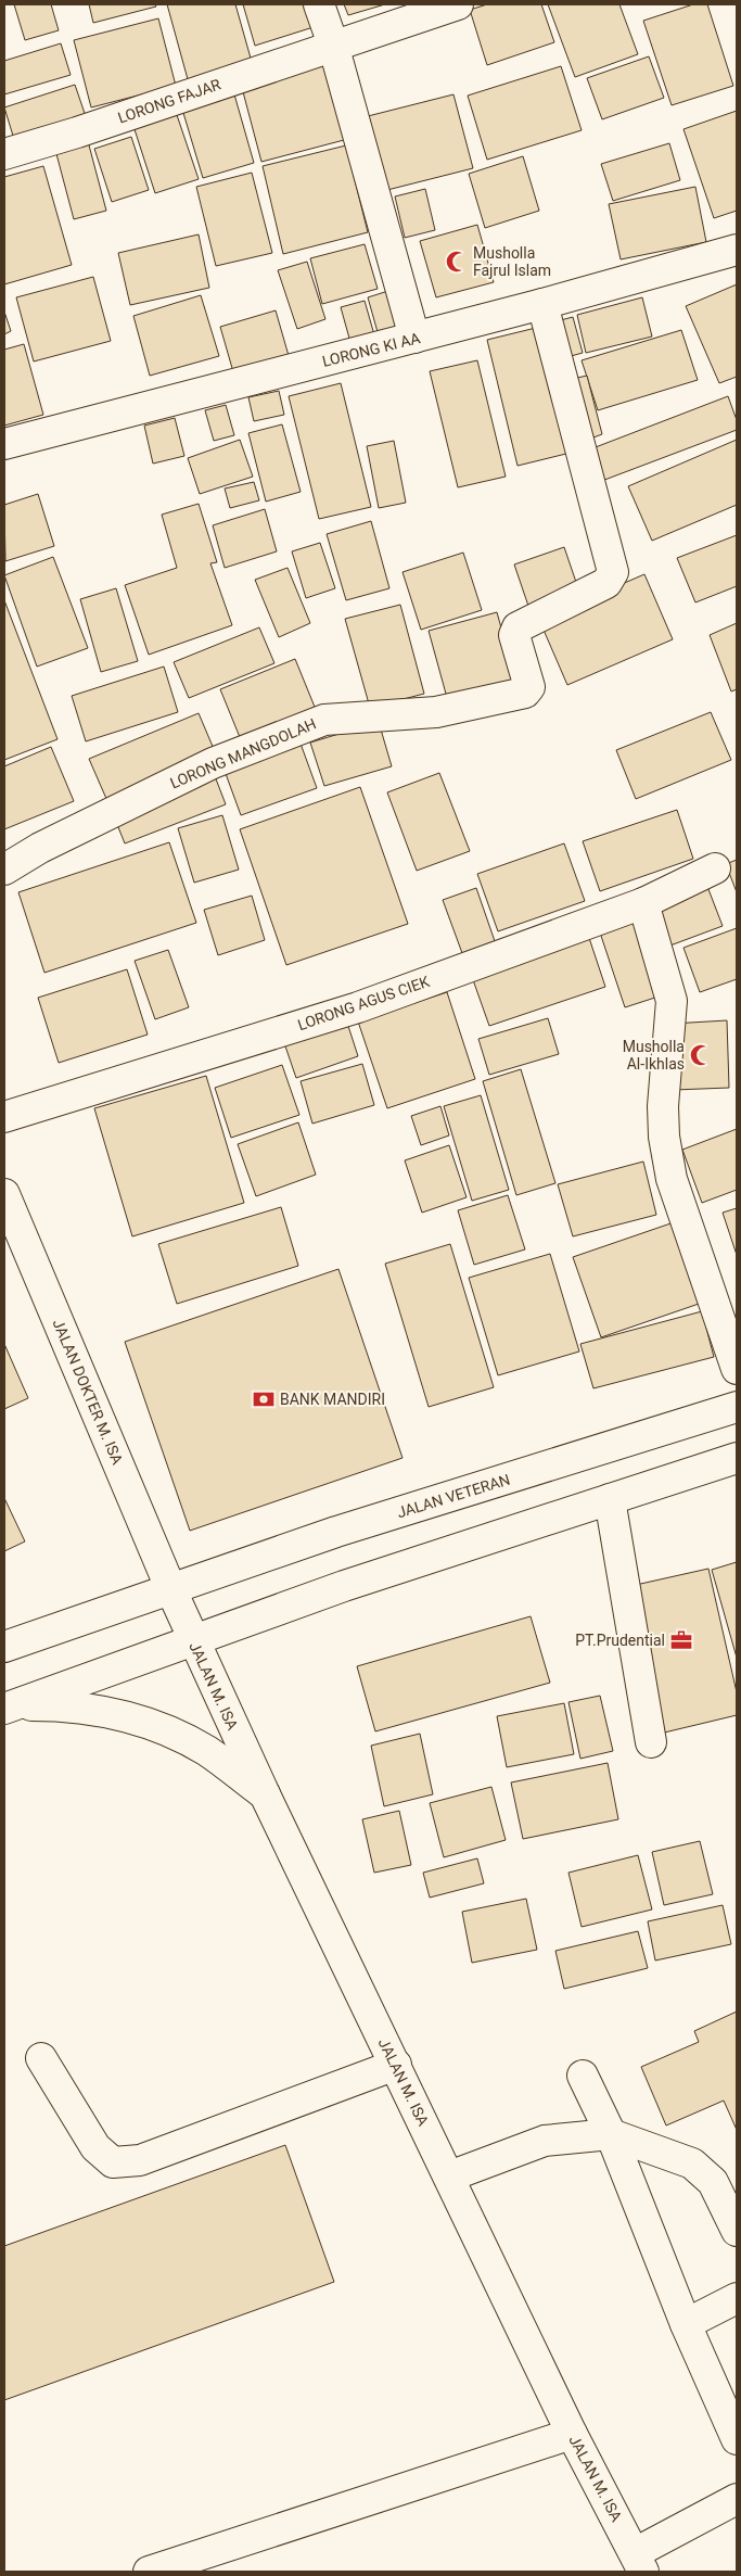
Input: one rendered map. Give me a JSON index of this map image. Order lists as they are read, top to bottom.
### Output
{
  "streets": {
    "main road": [
      "LORONG FAJAR",
      "LORONG KI AA",
      "LORONG MANGDOLAH",
      "LORONG AGUS CIEK",
      "JALAN DOKTER M. ISA",
      "JALAN VETERAN",
      "JALAN M. ISA"
    ]
  },
  "crossings": [
    ["LORONG KI AA", "LORONG MANGDOLAH"],
    ["JALAN DOKTER M. ISA", "JALAN VETERAN"],
    ["JALAN DOKTER M. ISA", "JALAN M. ISA"],
    ["JALAN VETERAN", "JALAN M. ISA"]
  ],
  "places": {
    "mosque": ["Musholla Fajrul Islam", "Musholla Al-Ikhlas"],
    "bank": ["BANK MANDIRI"],
    "office": ["PT.Prudential"]
  }
}
